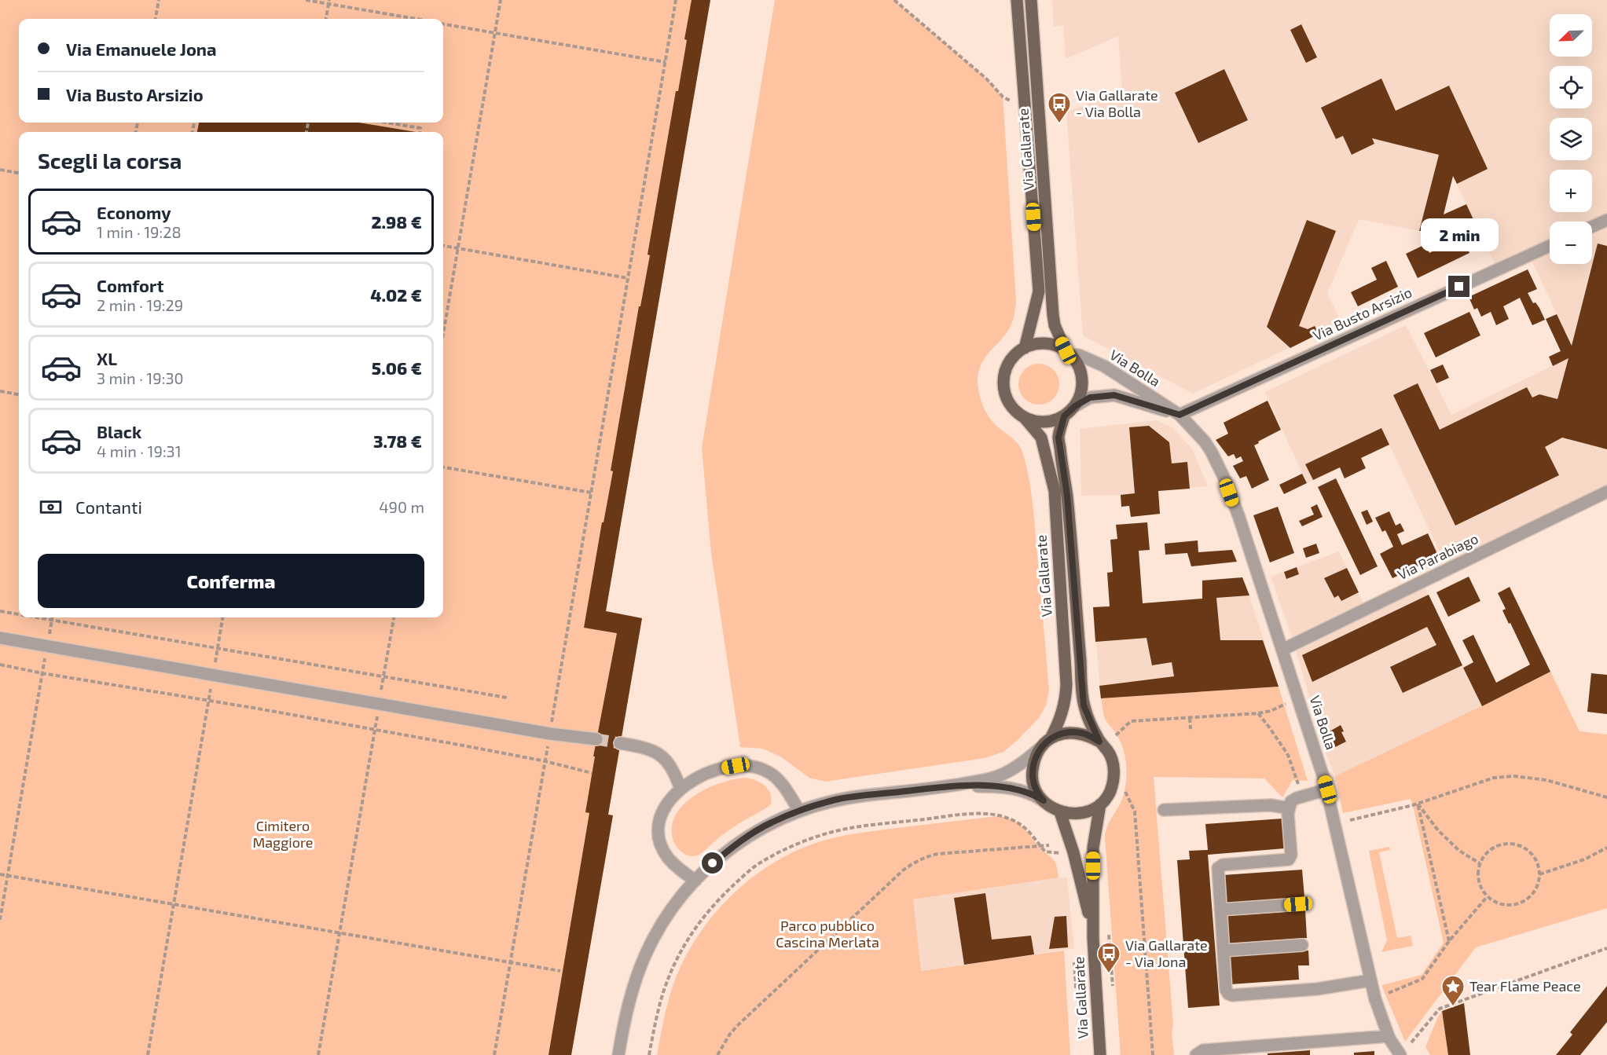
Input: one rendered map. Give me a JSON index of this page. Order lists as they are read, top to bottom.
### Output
{
  "streets": {
    "main road": ["Via Gallarate"],
    "street": ["Via Busto Arsizio", "Via Bolla", "Via Parabiago"]
  },
  "crossings": [
    ["Via Gallarate", "Via Bolla"],
    ["Via Busto Arsizio", "Via Bolla"],
    ["Via Bolla", "Via Parabiago"]
  ],
  "parks": ["Cimitero Maggiore", "Parco pubblico Cascina Merlata"],
  "places": {
    "bus stop": ["Via Gallarate - Via Bolla", "Via Gallarate - Via Jona"],
    "place": ["Tear Flame Peace"]
  },
  "north": "bottom left",
  "page": {
    "map_buttons": ["+", "−"],
    "banner": ["Via Emanuele Jona", "Via Busto Arsizio"],
    "heading": "Scegli la corsa",
    "list": [
      {
        "name": "Economy",
        "note": "1 min · 19:28",
        "value": "2.98 €"
      },
      {
        "name": "Comfort",
        "note": "2 min · 19:29",
        "value": "4.02 €"
      },
      {
        "name": "XL",
        "note": "3 min · 19:30",
        "value": "5.06 €"
      },
      {
        "name": "Black",
        "note": "4 min · 19:31",
        "value": "3.78 €"
      }
    ],
    "bubble": "2 min",
    "pay": ["Contanti", "490 m"],
    "buttons": "Conferma"
  }
}
